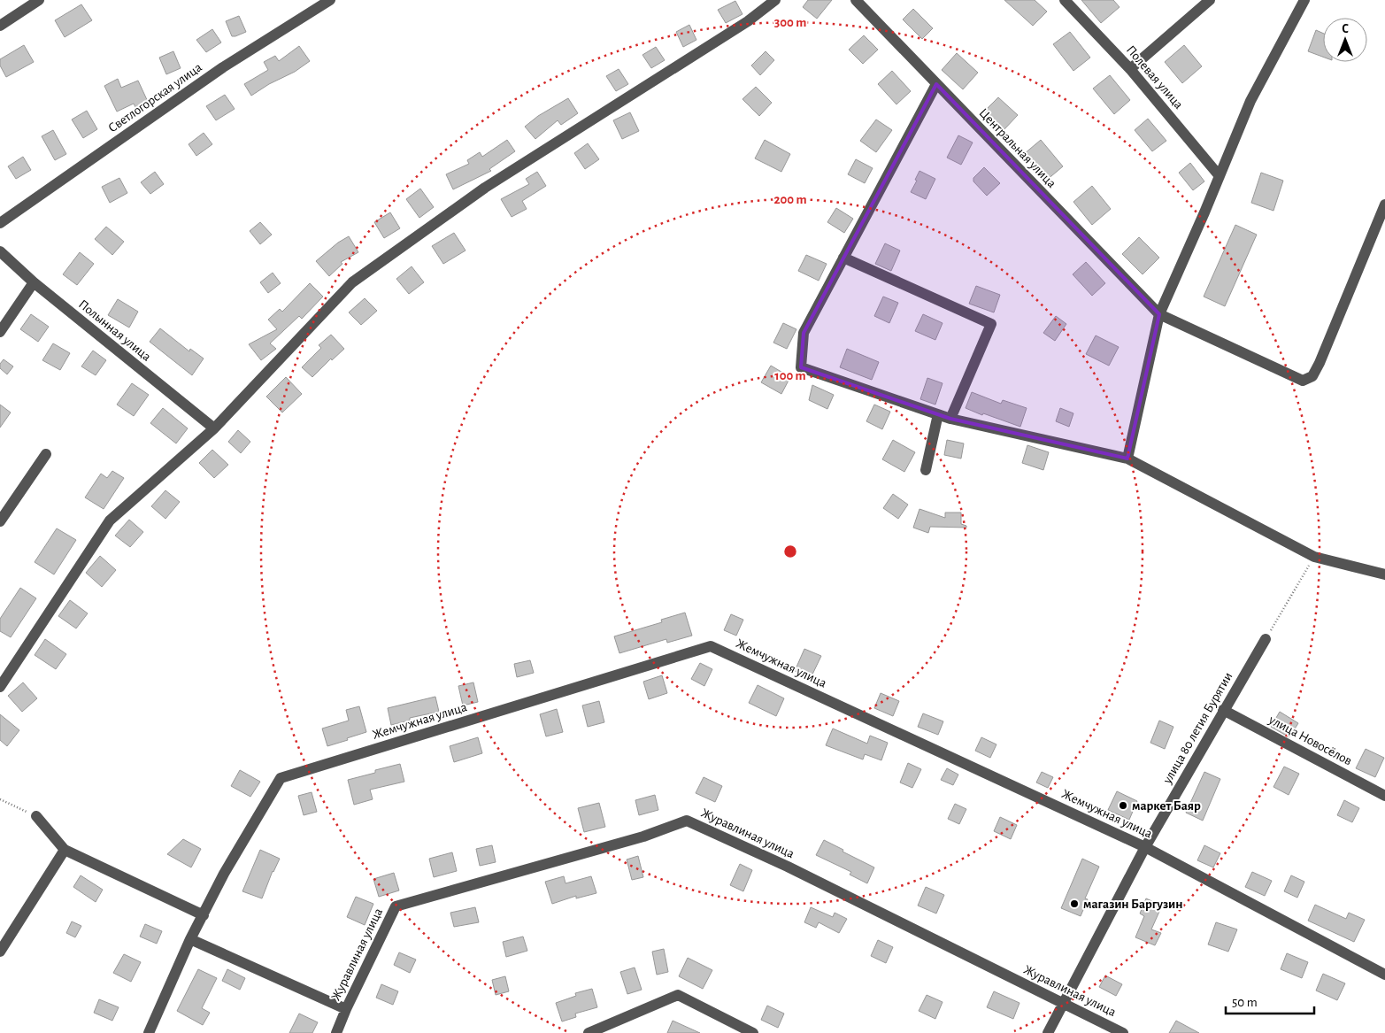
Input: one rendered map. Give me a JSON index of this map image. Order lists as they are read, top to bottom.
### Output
{
  "streets": {
    "street": [
      "Полевая улица",
      "Светлогорская улица",
      "Центральная улица",
      "Полынная улица",
      "Жемчужная улица",
      "улица 80 летия Бурятии",
      "улица Новосёлов",
      "Журавлиная улица"
    ]
  },
  "crossings": [
    ["Жемчужная улица", "улица 80 летия Бурятии"],
    ["улица 80 летия Бурятии", "улица Новосёлов"],
    ["улица 80 летия Бурятии", "Журавлиная улица"]
  ],
  "places": ["маркет Баяр", "магазин Баргузин"],
  "scale_bar": "50 m",
  "north": "top",
  "rings": ["300 m", "200 m", "100 m"]
}
